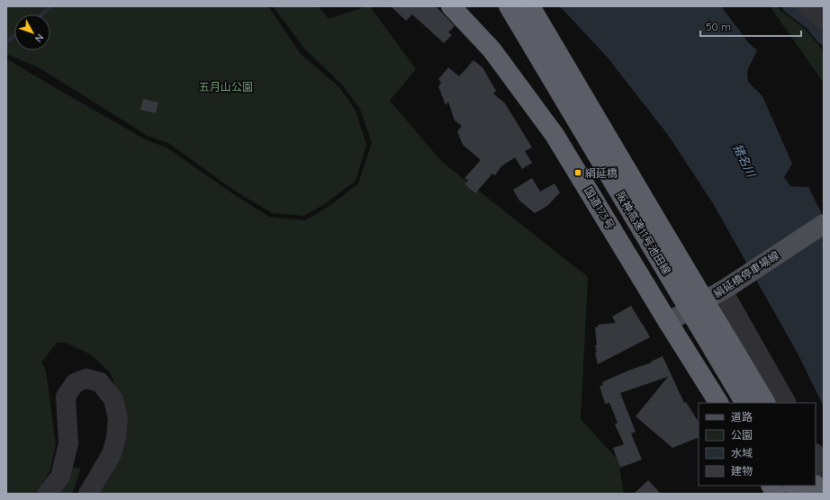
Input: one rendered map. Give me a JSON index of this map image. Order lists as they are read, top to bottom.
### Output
{
  "streets": {
    "highway": ["国道173号", "阪神高速11号池田線"],
    "main road": ["絹延橋停車場線"]
  },
  "crossings": [
    ["国道173号", "絹延橋停車場線"]
  ],
  "water": ["猪名川"],
  "parks": ["五月山公園"],
  "places": {
    "transit": ["絹延橋"]
  },
  "legend": [
    "道路",
    "公園",
    "水域",
    "建物"
  ],
  "scale_bar": "50 m",
  "north": "bottom right"
}
